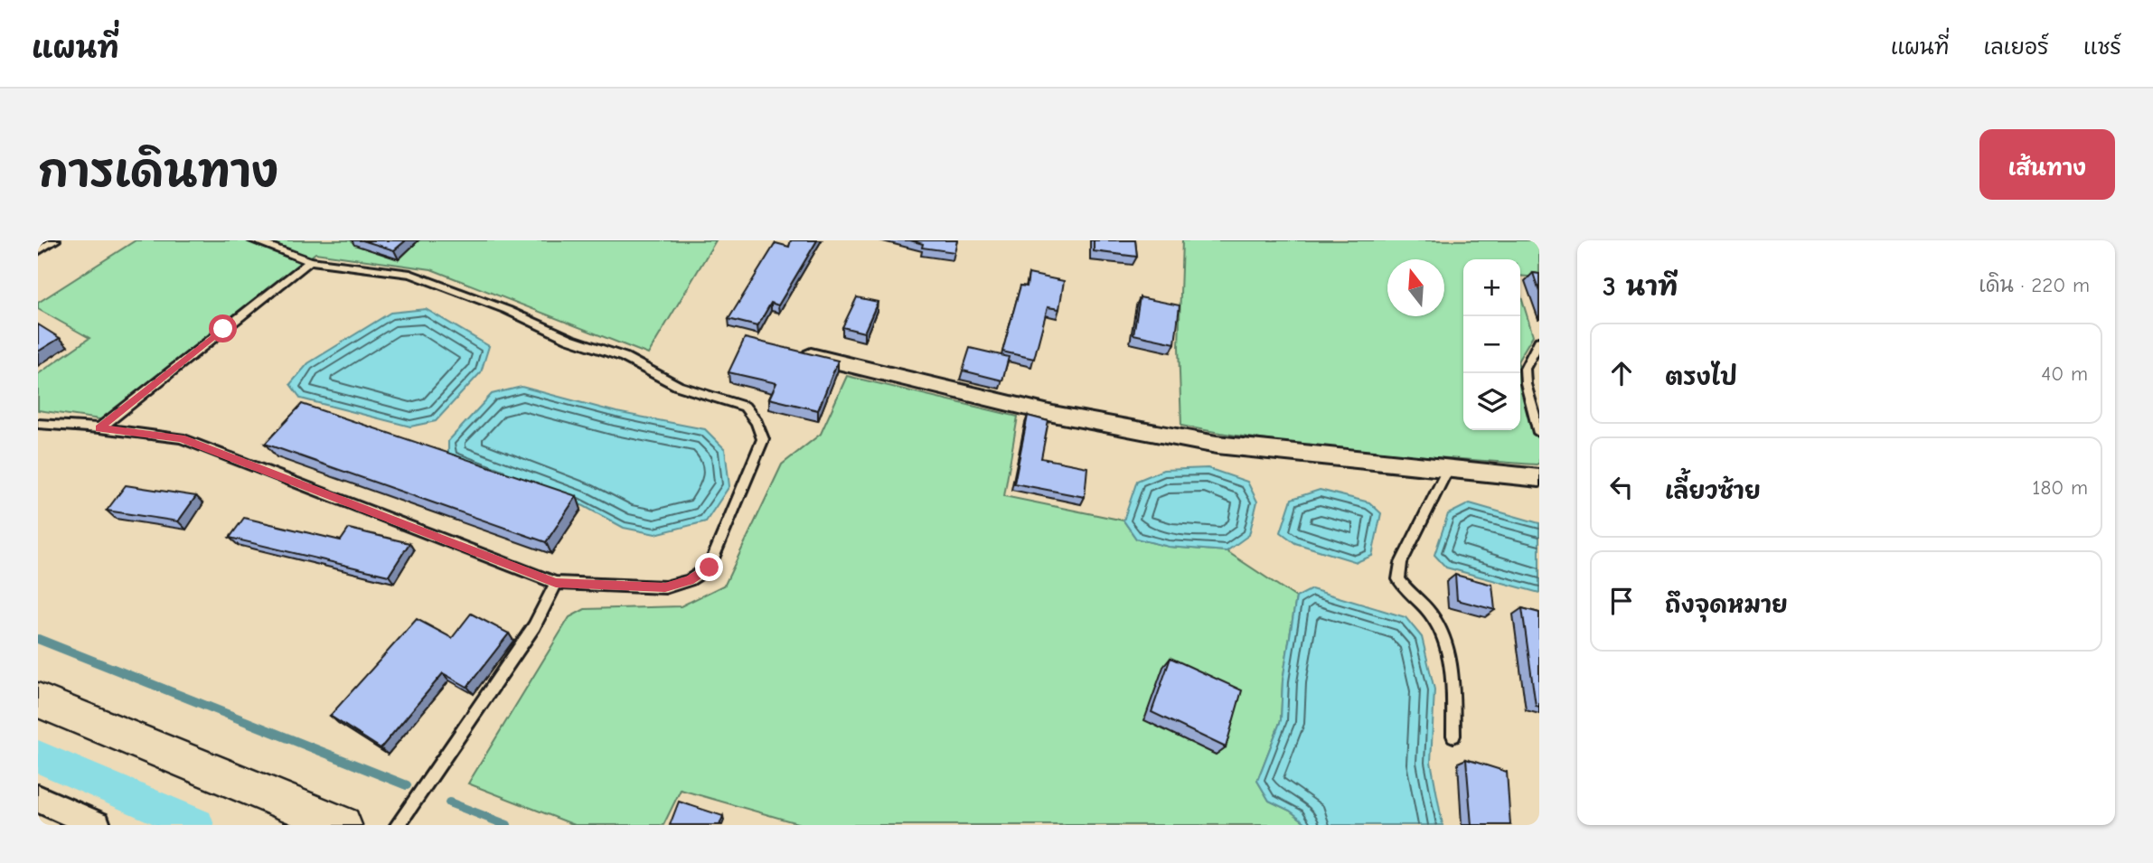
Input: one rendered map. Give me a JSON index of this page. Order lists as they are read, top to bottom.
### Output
{
  "north": "top",
  "page": {
    "header": "แผนที่",
    "nav": ["แผนที่", "เลเยอร์", "แชร์"],
    "title": "การเดินทาง",
    "buttons": "เส้นทาง",
    "heading": ["3 นาที", "เดิน · 220 m"],
    "map_buttons": ["+", "−"],
    "list": [
      ["ตรงไป", "40 m"],
      ["เลี้ยวซ้าย", "180 m"],
      "ถึงจุดหมาย"
    ]
  }
}
